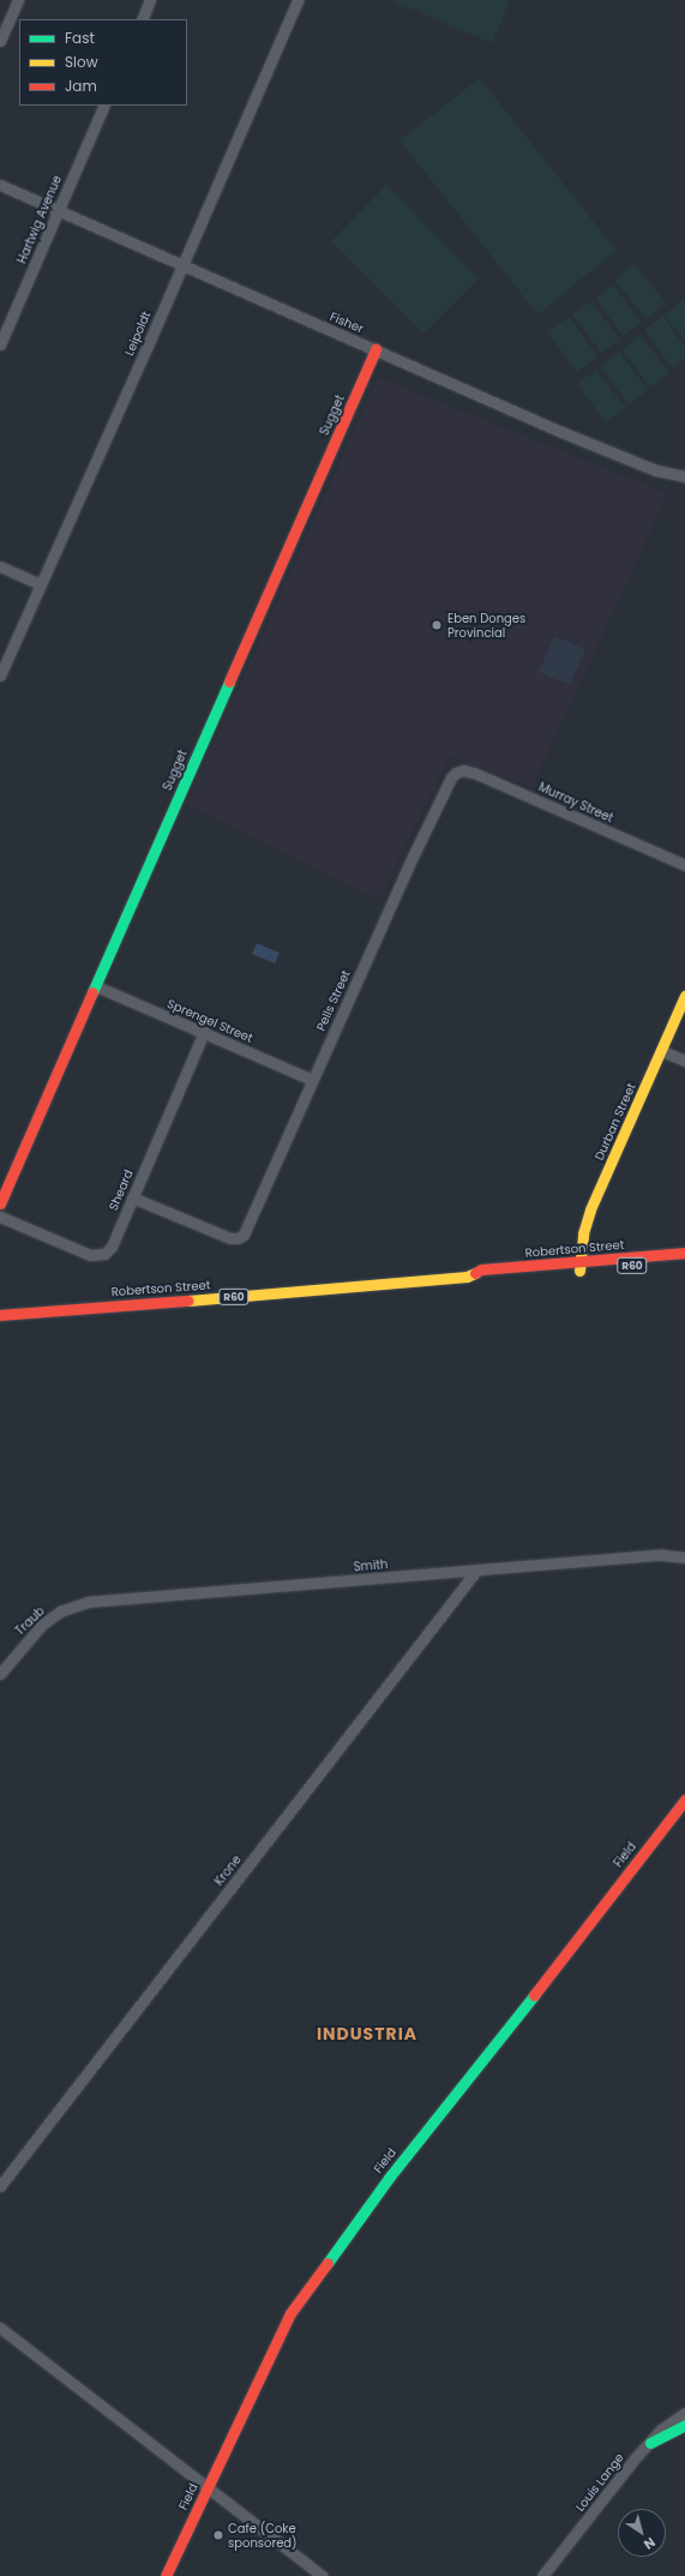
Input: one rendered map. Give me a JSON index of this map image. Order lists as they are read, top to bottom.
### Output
{
  "streets": {
    "street": [
      "Hartwig Avenue",
      "Fisher",
      "Leipoldt",
      "Sugget",
      "Murray Street",
      "Pells Street",
      "Sprengel Street",
      "Durban Street",
      "Sheard",
      "Robertson Street",
      "R60",
      "Smith",
      "Traub",
      "Field",
      "Krone",
      "Louis Lange"
    ]
  },
  "crossings": [
    ["Hartwig Avenue", "Fisher"],
    ["Fisher", "Leipoldt"],
    ["Fisher", "Sugget"],
    ["Sugget", "Sprengel Street"],
    ["Murray Street", "Pells Street"],
    ["Pells Street", "Sprengel Street"],
    ["Pells Street", "Sheard"],
    ["Sprengel Street", "Sheard"],
    ["Durban Street", "Robertson Street"],
    ["Smith", "Traub"],
    ["Smith", "Krone"]
  ],
  "districts": ["INDUSTRIA"],
  "places": ["Eben Donges Provincial", "Cafe (Coke sponsored)"],
  "legend": ["Fast", "Slow", "Jam"],
  "north": "bottom right"
}
